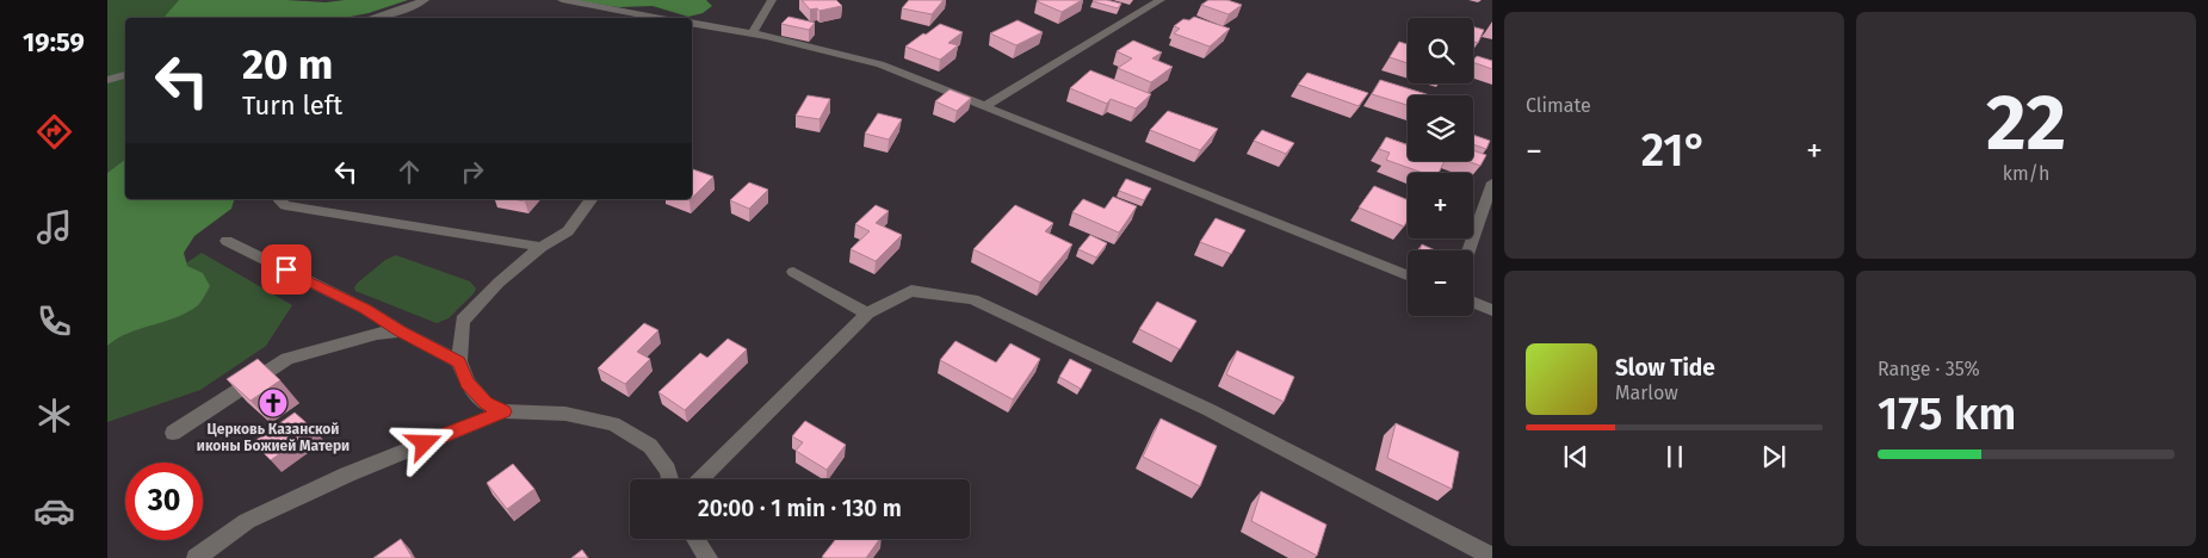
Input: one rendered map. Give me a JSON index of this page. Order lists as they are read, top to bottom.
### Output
{
  "places": {
    "church": ["Церковь Казанской иконы Божией Матери"]
  },
  "page": {
    "tabs": "19:59",
    "tile": [
      "Climate",
      ["22", "km/h"],
      ["Range · 35%", "175 km"]
    ],
    "map_buttons": ["+", "−"],
    "turn": ["20 m", "Turn left"],
    "heat": ["−", "21°", "+"],
    "song": ["Slow Tide", "Marlow"],
    "limit": "30",
    "trip": "20:00 · 1 min · 130 m"
  }
}
